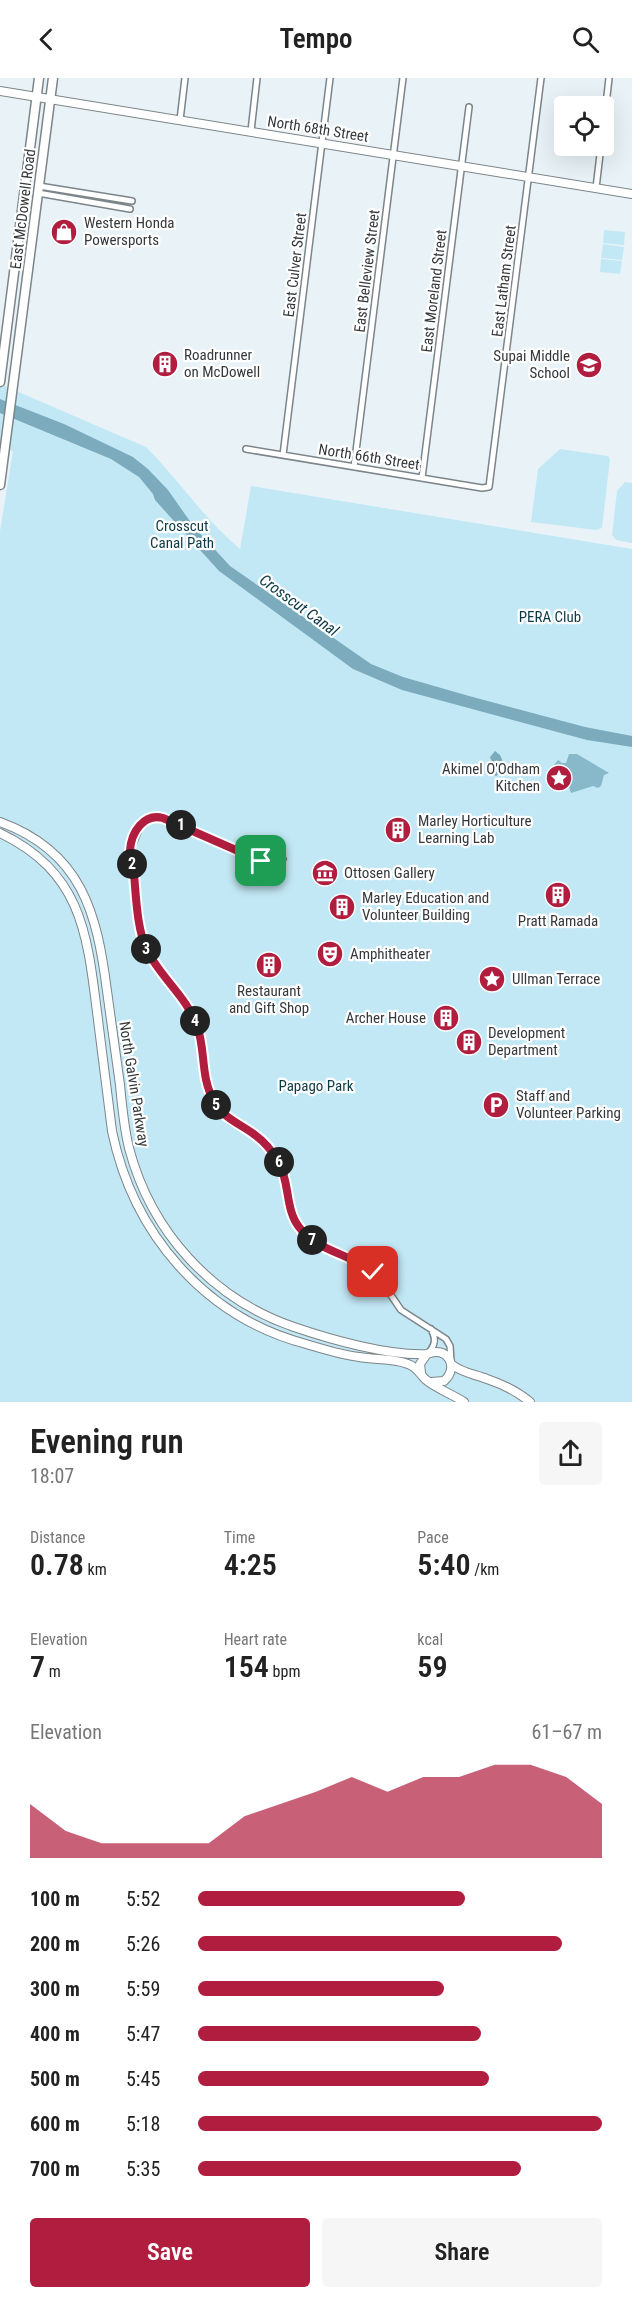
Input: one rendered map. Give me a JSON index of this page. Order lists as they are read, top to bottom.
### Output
{
  "streets": {
    "main road": ["North 68th Street", "East McDowell Road", "North Galvin Parkway"],
    "street": [
      "East Culver Street",
      "East Belleview Street",
      "East Latham Street",
      "East Moreland Street",
      "North 66th Street"
    ]
  },
  "crossings": [
    ["North 68th Street", "East McDowell Road"],
    ["North 68th Street", "East Culver Street"],
    ["North 68th Street", "East Belleview Street"],
    ["North 68th Street", "East Latham Street"],
    ["North 68th Street", "East Moreland Street"],
    ["East Culver Street", "North 66th Street"],
    ["East Belleview Street", "North 66th Street"],
    ["East Latham Street", "North 66th Street"],
    ["East Moreland Street", "North 66th Street"]
  ],
  "water": ["Crosscut Canal"],
  "parks": ["Crosscut Canal Path", "PERA Club", "Papago Park"],
  "places": {
    "shop": ["Western Honda Powersports"],
    "building": [
      "Roadrunner on McDowell",
      "Marley Horticulture Learning Lab",
      "Pratt Ramada",
      "Marley Education and Volunteer Building",
      "Restaurant and Gift Shop",
      "Archer House",
      "Development Department"
    ],
    "school or university": ["Supai Middle School"],
    "place": ["Akimel O'Odham Kitchen", "Ullman Terrace"],
    "museum": ["Ottosen Gallery"],
    "theatre": ["Amphitheater"],
    "parking": ["Staff and Volunteer Parking"]
  },
  "page": {
    "header": "Tempo",
    "pins": [
      "1",
      "2",
      "3",
      "4",
      "5",
      "6",
      "7"
    ],
    "heading": ["Evening run", "18:07"],
    "stats": [
      ["Distance", "0.78 km"],
      ["Time", "4:25"],
      ["Pace", "5:40 /km"],
      ["Elevation", "7 m"],
      ["Heart rate", "154 bpm"],
      ["kcal", "59"]
    ],
    "chart": ["Elevation", "61–67 m"],
    "list": [
      {
        "name": "100 m",
        "note": "5:52"
      },
      {
        "name": "200 m",
        "note": "5:26"
      },
      {
        "name": "300 m",
        "note": "5:59"
      },
      {
        "name": "400 m",
        "note": "5:47"
      },
      {
        "name": "500 m",
        "note": "5:45"
      },
      {
        "name": "600 m",
        "note": "5:18"
      },
      {
        "name": "700 m",
        "note": "5:35"
      }
    ],
    "buttons": ["Save", "Share"]
  }
}
